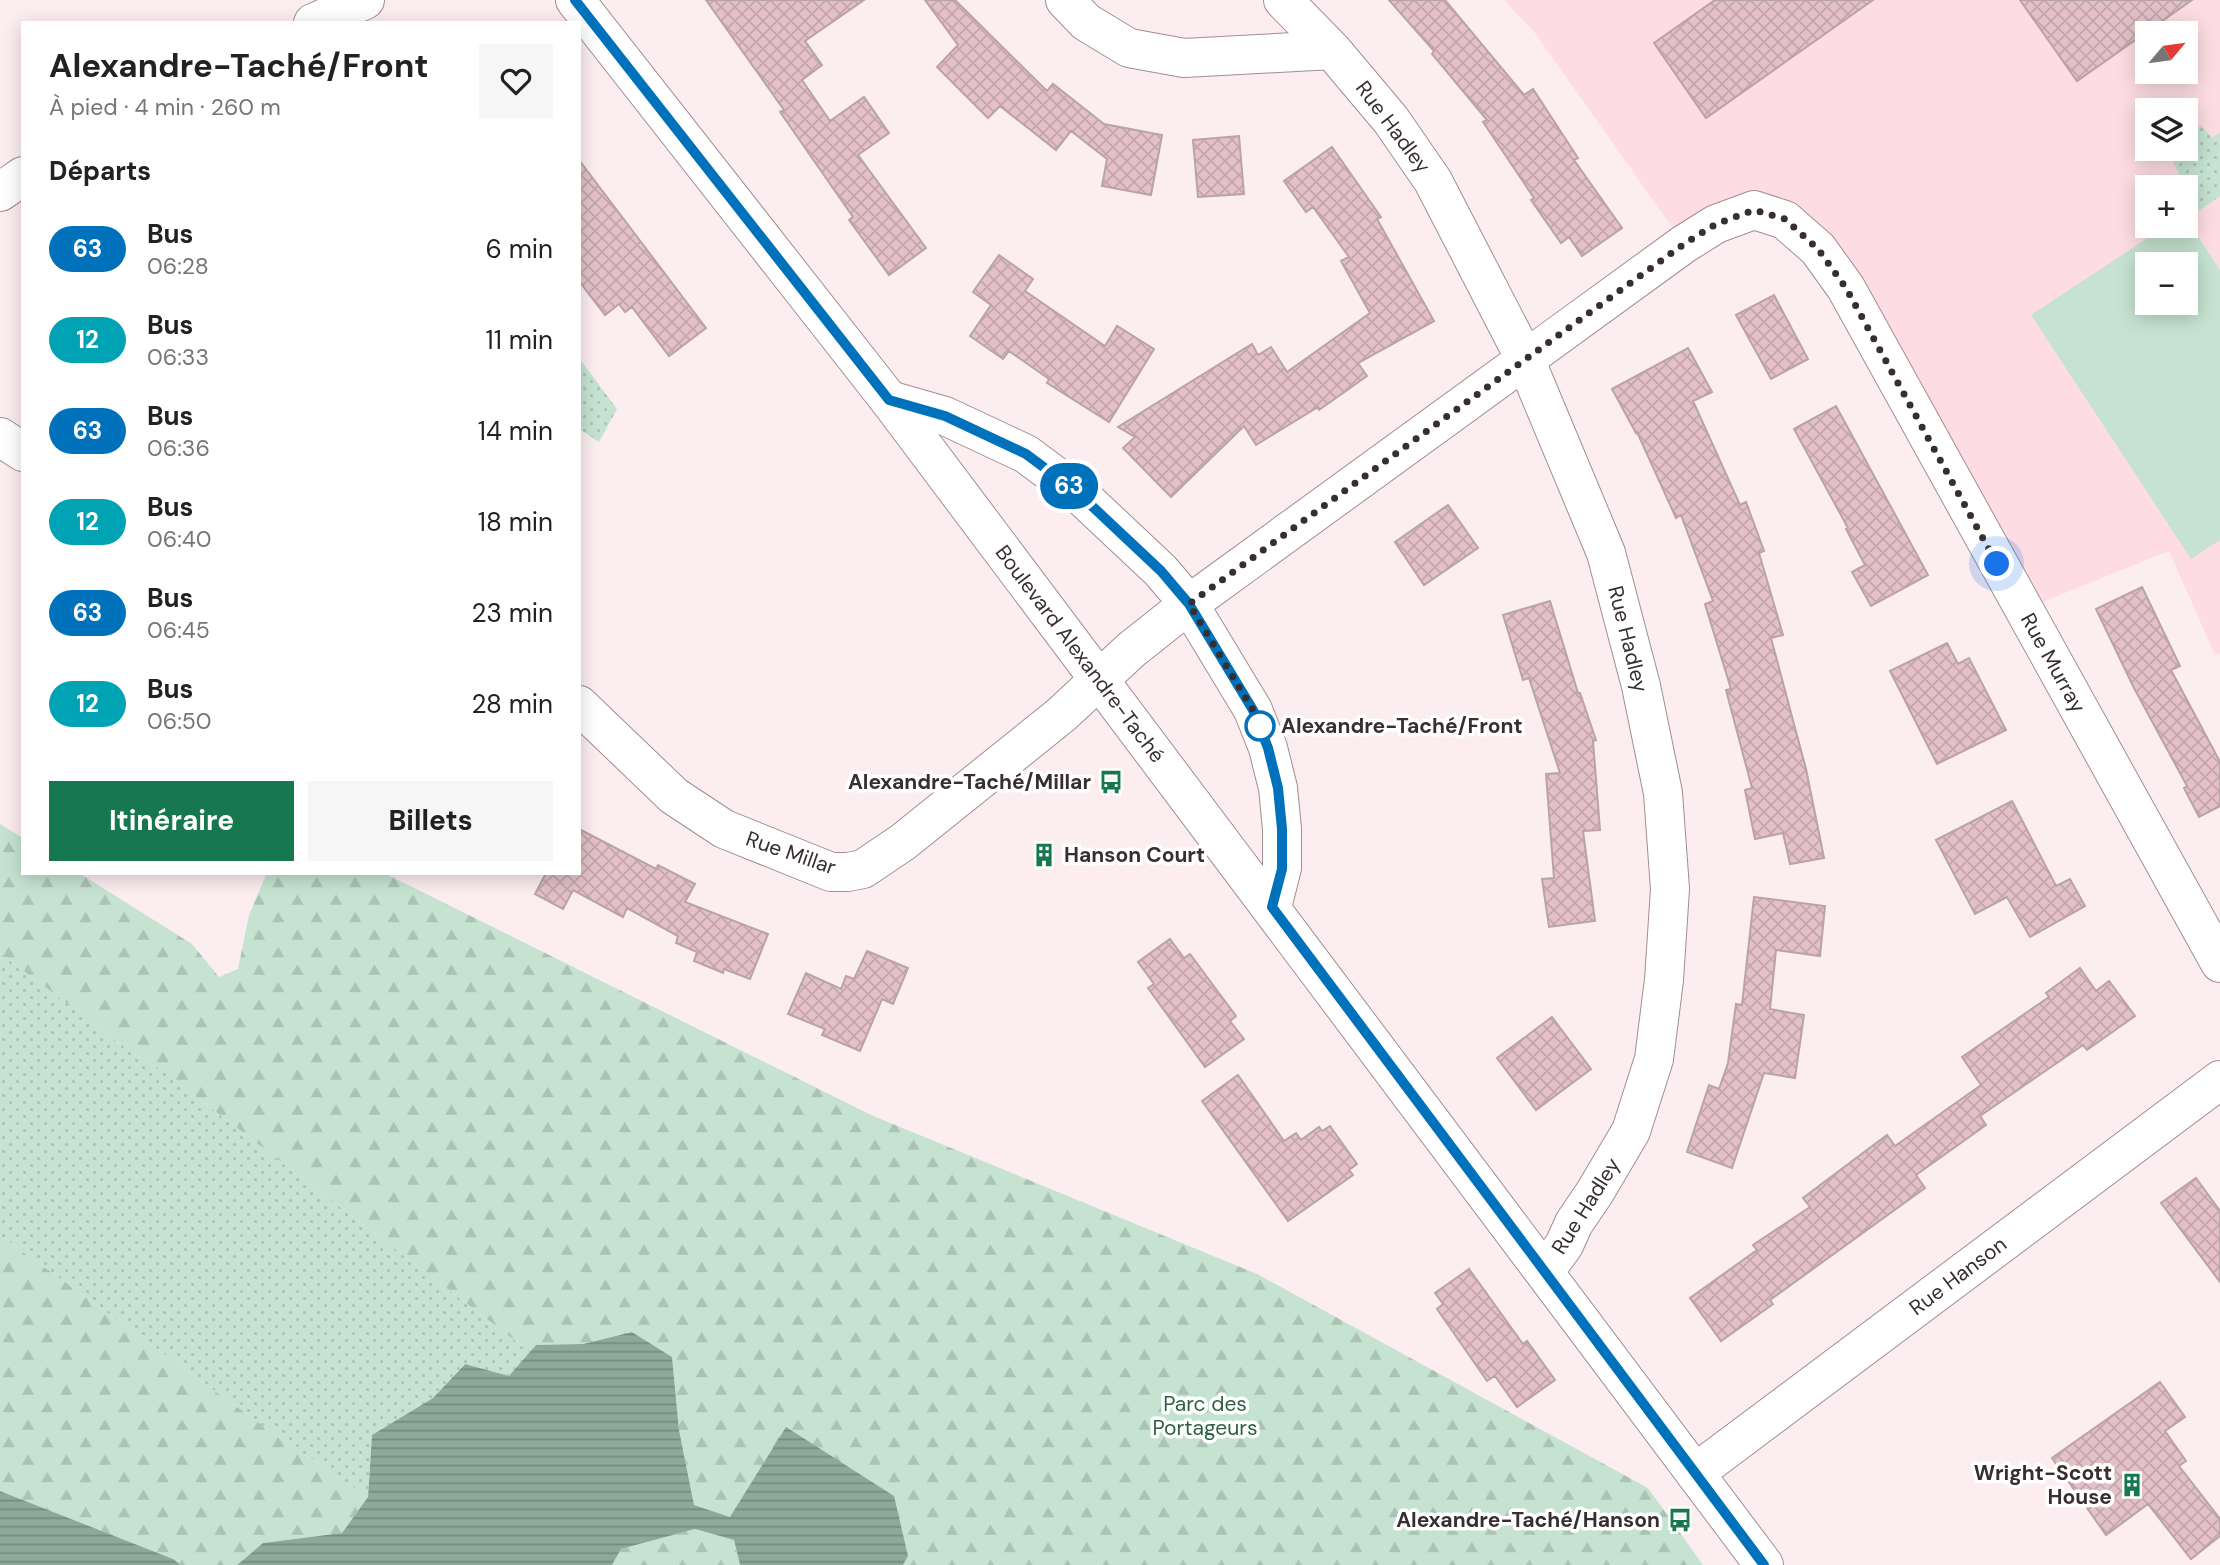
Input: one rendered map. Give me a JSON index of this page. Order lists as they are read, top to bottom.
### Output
{
  "streets": {
    "street": [
      "Rue Hadley",
      "Boulevard Alexandre-Taché",
      "Rue Murray",
      "Rue Millar",
      "Rue Hanson"
    ]
  },
  "crossings": [
    ["Rue Hadley", "Boulevard Alexandre-Taché"],
    ["Rue Hadley", "Rue Millar"],
    ["Boulevard Alexandre-Taché", "Rue Millar"],
    ["Boulevard Alexandre-Taché", "Rue Hanson"],
    ["Rue Murray", "Rue Millar"]
  ],
  "parks": ["Parc des Portageurs"],
  "places": {
    "other": ["Alexandre-Taché/Front"],
    "bus stop": ["Alexandre-Taché/Millar", "Alexandre-Taché/Hanson"],
    "building": ["Hanson Court", "Wright-Scott House"]
  },
  "lines": ["bus line 63"],
  "north": "top right",
  "page": {
    "on_map": "63",
    "map_buttons": ["+", "−"],
    "heading": [
      ["Alexandre-Taché/Front", "À pied · 4 min · 260 m"],
      "Départs"
    ],
    "list": [
      {
        "mark": "63",
        "name": "Bus",
        "note": "06:28",
        "value": "6 min"
      },
      {
        "mark": "12",
        "name": "Bus",
        "note": "06:33",
        "value": "11 min"
      },
      {
        "mark": "63",
        "name": "Bus",
        "note": "06:36",
        "value": "14 min"
      },
      {
        "mark": "12",
        "name": "Bus",
        "note": "06:40",
        "value": "18 min"
      },
      {
        "mark": "63",
        "name": "Bus",
        "note": "06:45",
        "value": "23 min"
      },
      {
        "mark": "12",
        "name": "Bus",
        "note": "06:50",
        "value": "28 min"
      }
    ],
    "buttons": ["Itinéraire", "Billets"]
  }
}
